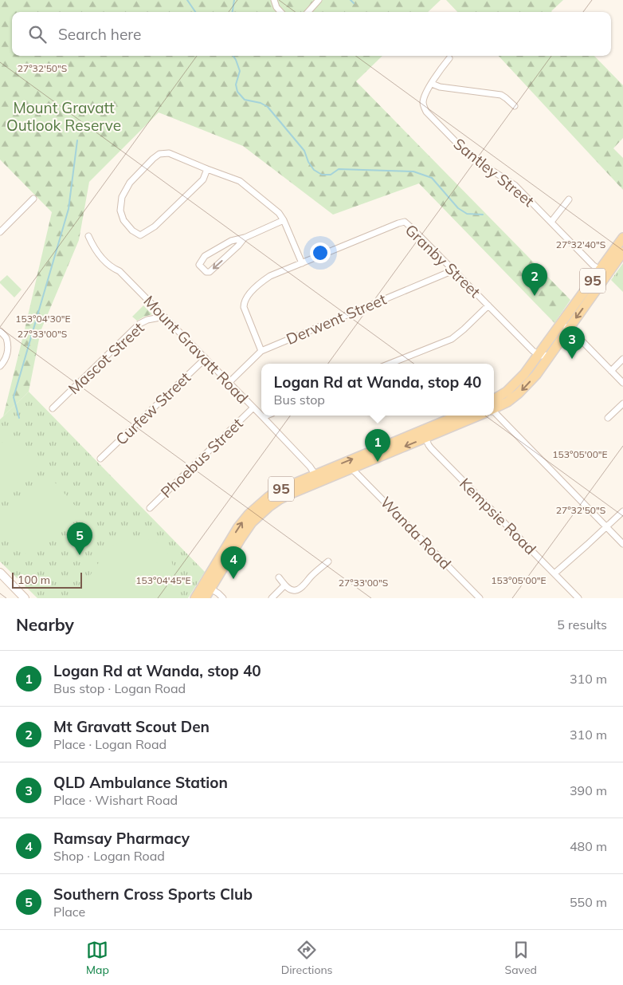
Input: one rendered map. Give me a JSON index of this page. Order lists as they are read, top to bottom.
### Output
{
  "streets": {
    "main road": ["95"],
    "street": [
      "Santley Street",
      "Granby Street",
      "Derwent Street",
      "Mount Gravatt Road",
      "Mascot Street",
      "Curfew Street",
      "Phoebus Street",
      "Kempsie Road",
      "Wanda Road"
    ]
  },
  "crossings": [
    ["Santley Street", "95"],
    ["Granby Street", "95"],
    ["Granby Street", "Derwent Street"],
    ["95", "Mount Gravatt Road"],
    ["95", "Kempsie Road"],
    ["95", "Wanda Road"],
    ["Derwent Street", "Mount Gravatt Road"],
    ["Mount Gravatt Road", "Mascot Street"],
    ["Mount Gravatt Road", "Curfew Street"],
    ["Mount Gravatt Road", "Phoebus Street"]
  ],
  "parks": ["Mount Gravatt Outlook Reserve"],
  "scale_bar": "100 m",
  "page": {
    "search": "Search here",
    "pins": [
      "2",
      "3",
      "1",
      "5",
      "4"
    ],
    "popup": ["Logan Rd at Wanda, stop 40", "Bus stop"],
    "scale": "100 m",
    "heading": ["Nearby", "5 results"],
    "list": [
      {
        "mark": "1",
        "name": "Logan Rd at Wanda, stop 40",
        "note": "Bus stop · Logan Road",
        "value": "310 m"
      },
      {
        "mark": "2",
        "name": "Mt Gravatt Scout Den",
        "note": "Place · Logan Road",
        "value": "310 m"
      },
      {
        "mark": "3",
        "name": "QLD Ambulance Station",
        "note": "Place · Wishart Road",
        "value": "390 m"
      },
      {
        "mark": "4",
        "name": "Ramsay Pharmacy",
        "note": "Shop · Logan Road",
        "value": "480 m"
      },
      {
        "mark": "5",
        "name": "Southern Cross Sports Club",
        "note": "Place",
        "value": "550 m"
      }
    ],
    "nav": ["Map", "Directions", "Saved"]
  },
  "coordinates": [
    "27°32'50\"S",
    "27°32'40\"S",
    "153°04'30\"E",
    "27°33'00\"S",
    "153°05'00\"E",
    "153°04'45\"E"
  ]
}
